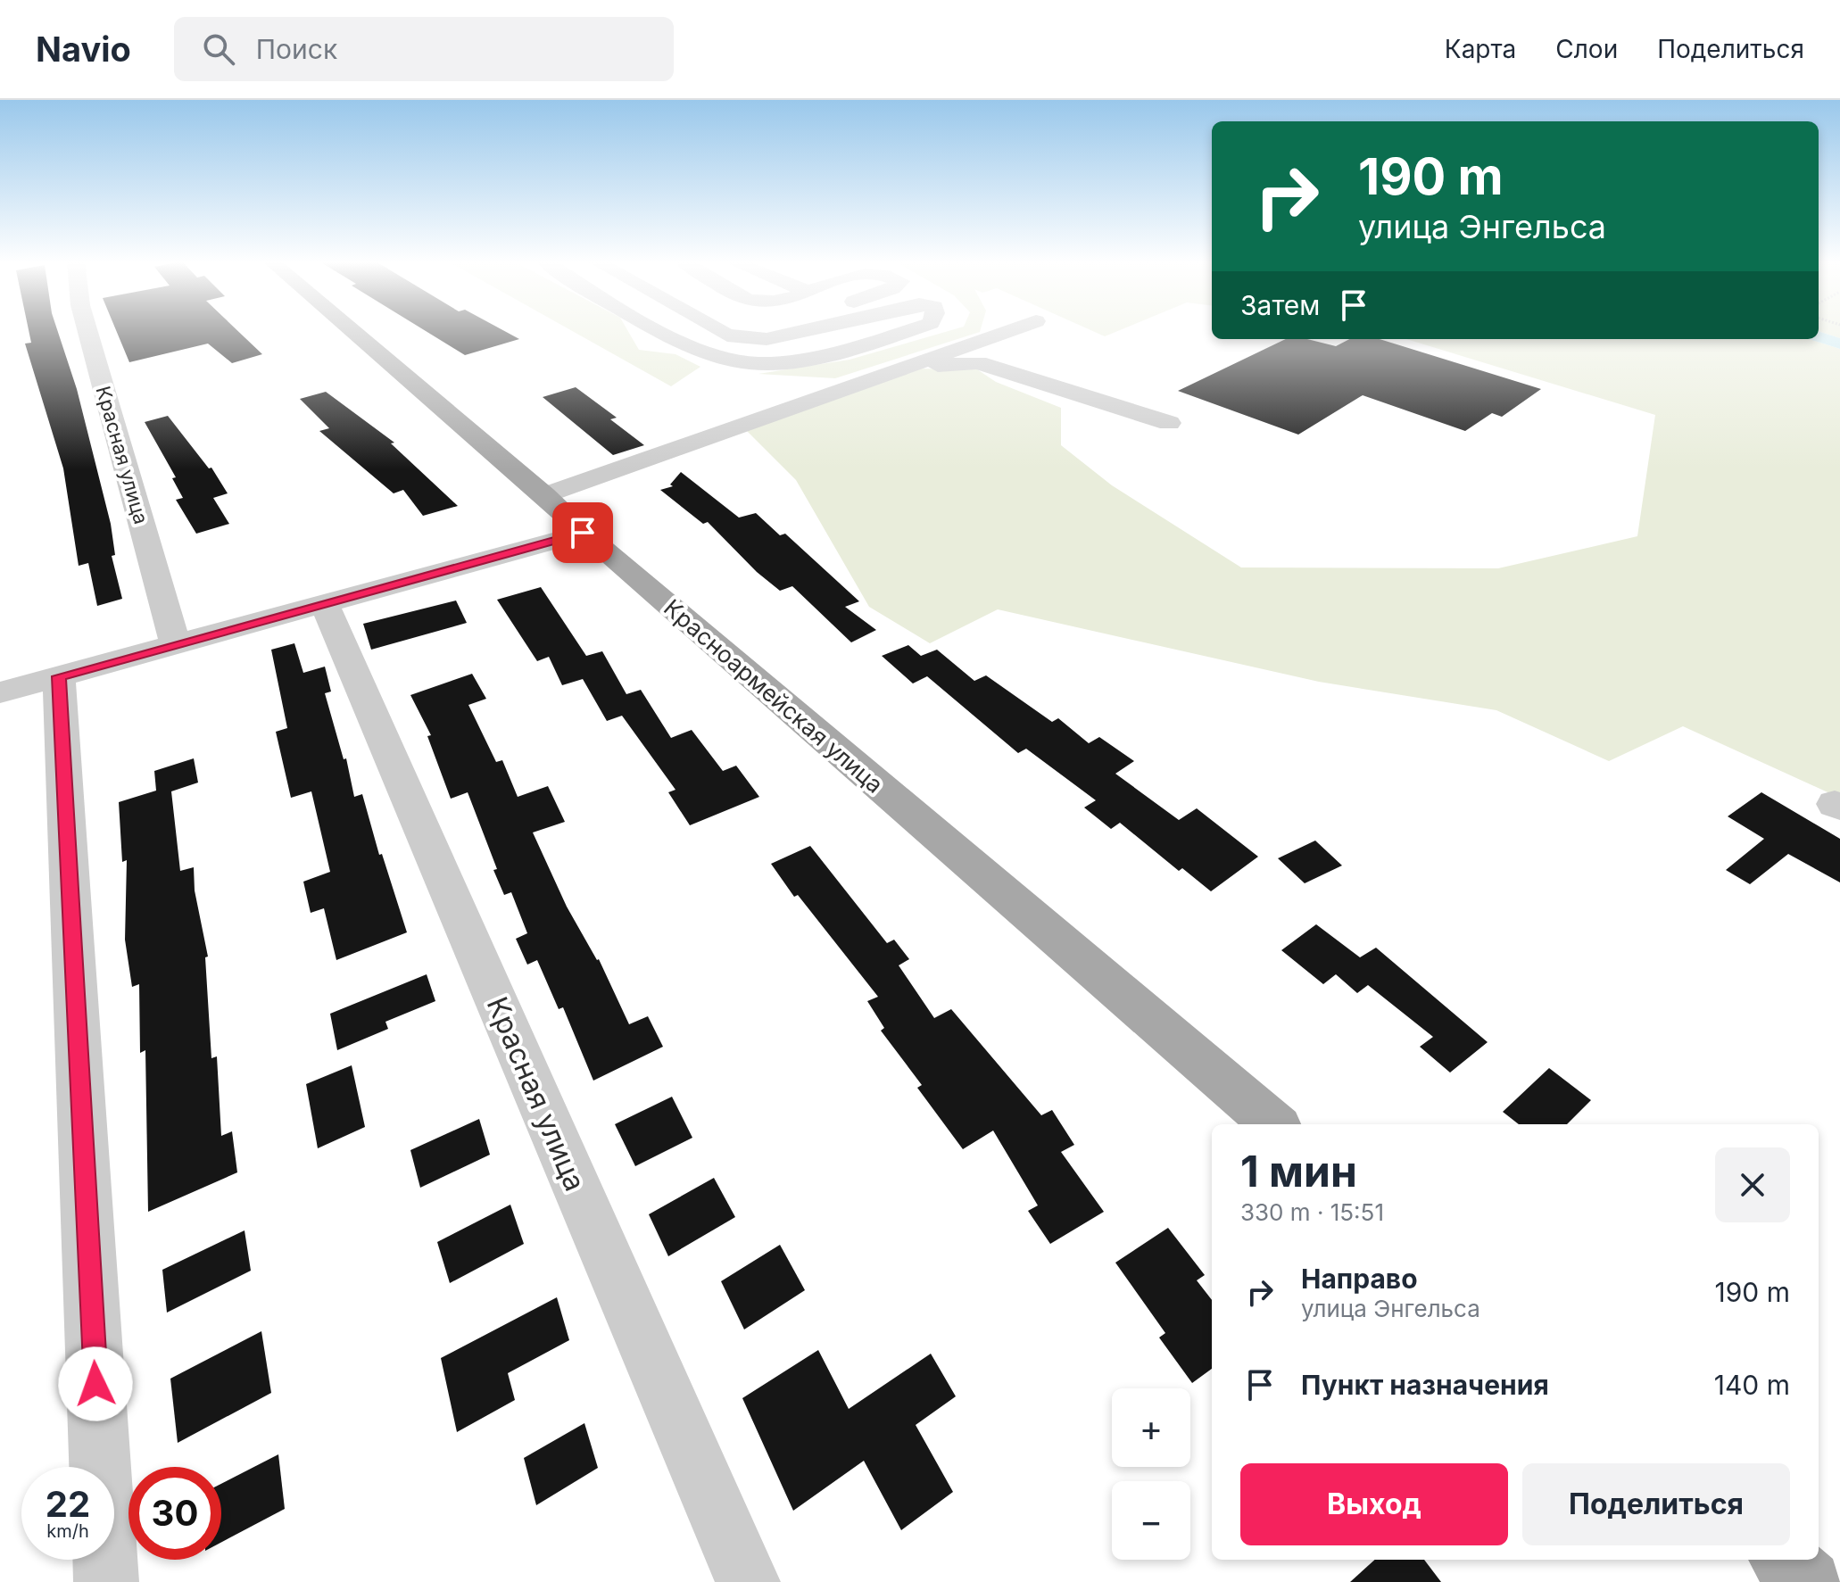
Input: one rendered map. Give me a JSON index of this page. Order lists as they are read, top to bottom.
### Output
{
  "streets": {
    "main road": ["Красноармейская улица"],
    "street": ["Красная улица"]
  },
  "page": {
    "header": "Navio",
    "search": "Поиск",
    "nav": ["Карта", "Слои", "Поделиться"],
    "turn": ["190 m", "улица Энгельса"],
    "then": "Затем",
    "heading": ["1 мин", "330 m · 15:51"],
    "list": [
      {
        "name": "Направо",
        "note": "улица Энгельса",
        "value": "190 m"
      },
      {
        "name": "Пункт назначения",
        "value": "140 m"
      }
    ],
    "map_buttons": ["+", "−"],
    "buttons": ["Выход", "Поделиться"],
    "speed": "22 km/h",
    "limit": "30"
  }
}
